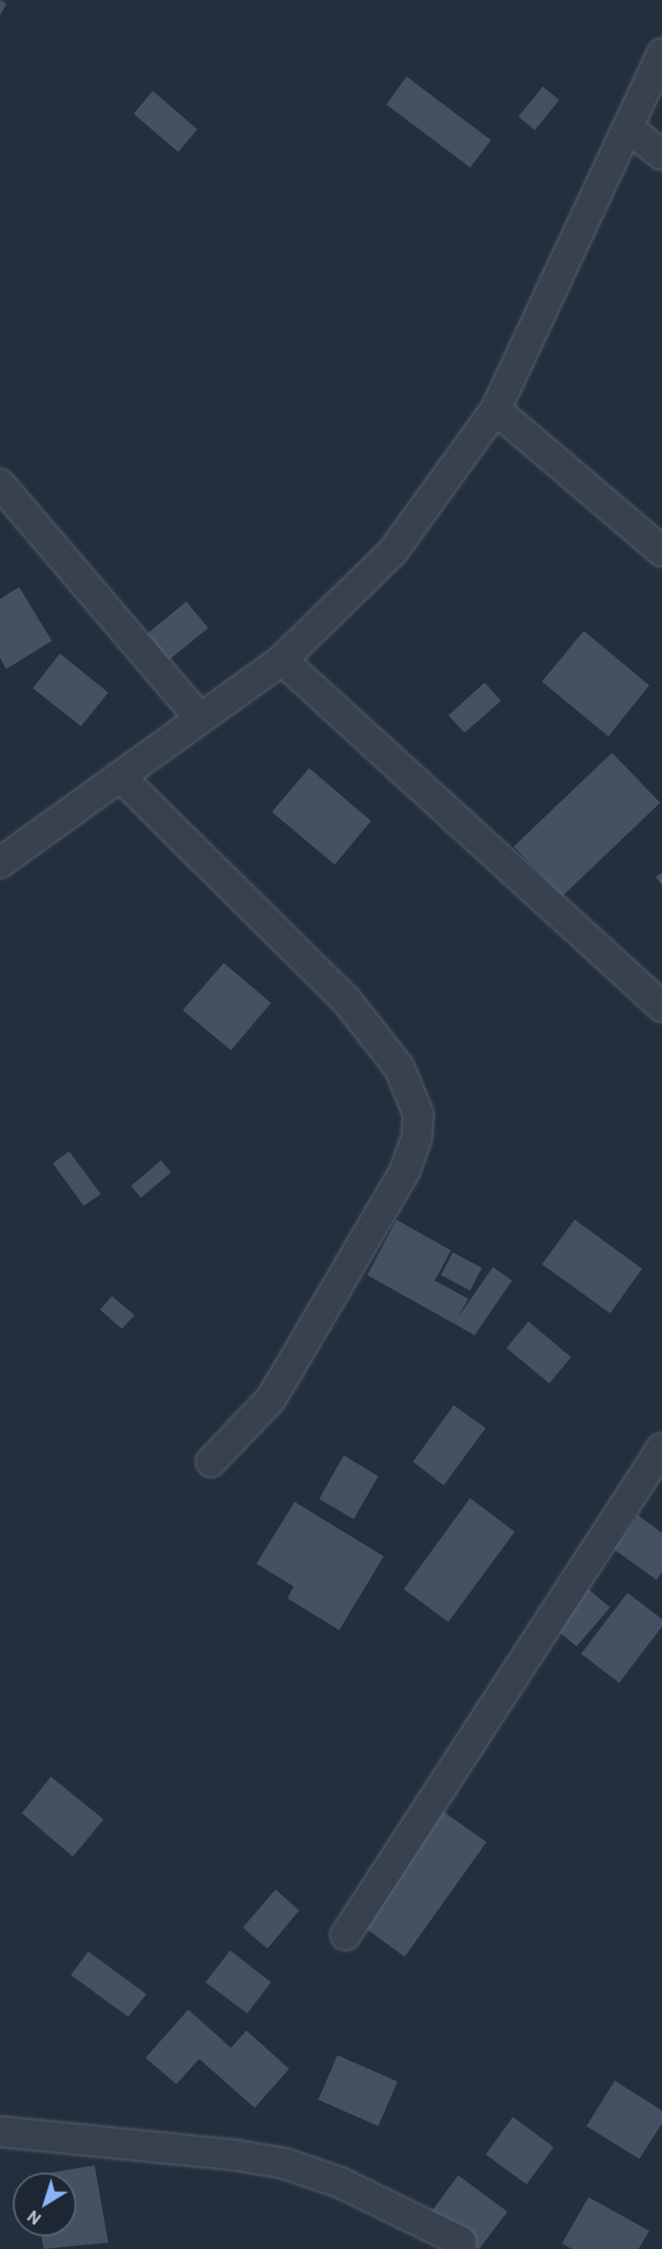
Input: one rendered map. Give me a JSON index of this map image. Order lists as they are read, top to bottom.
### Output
{
  "north": "bottom left"
}
